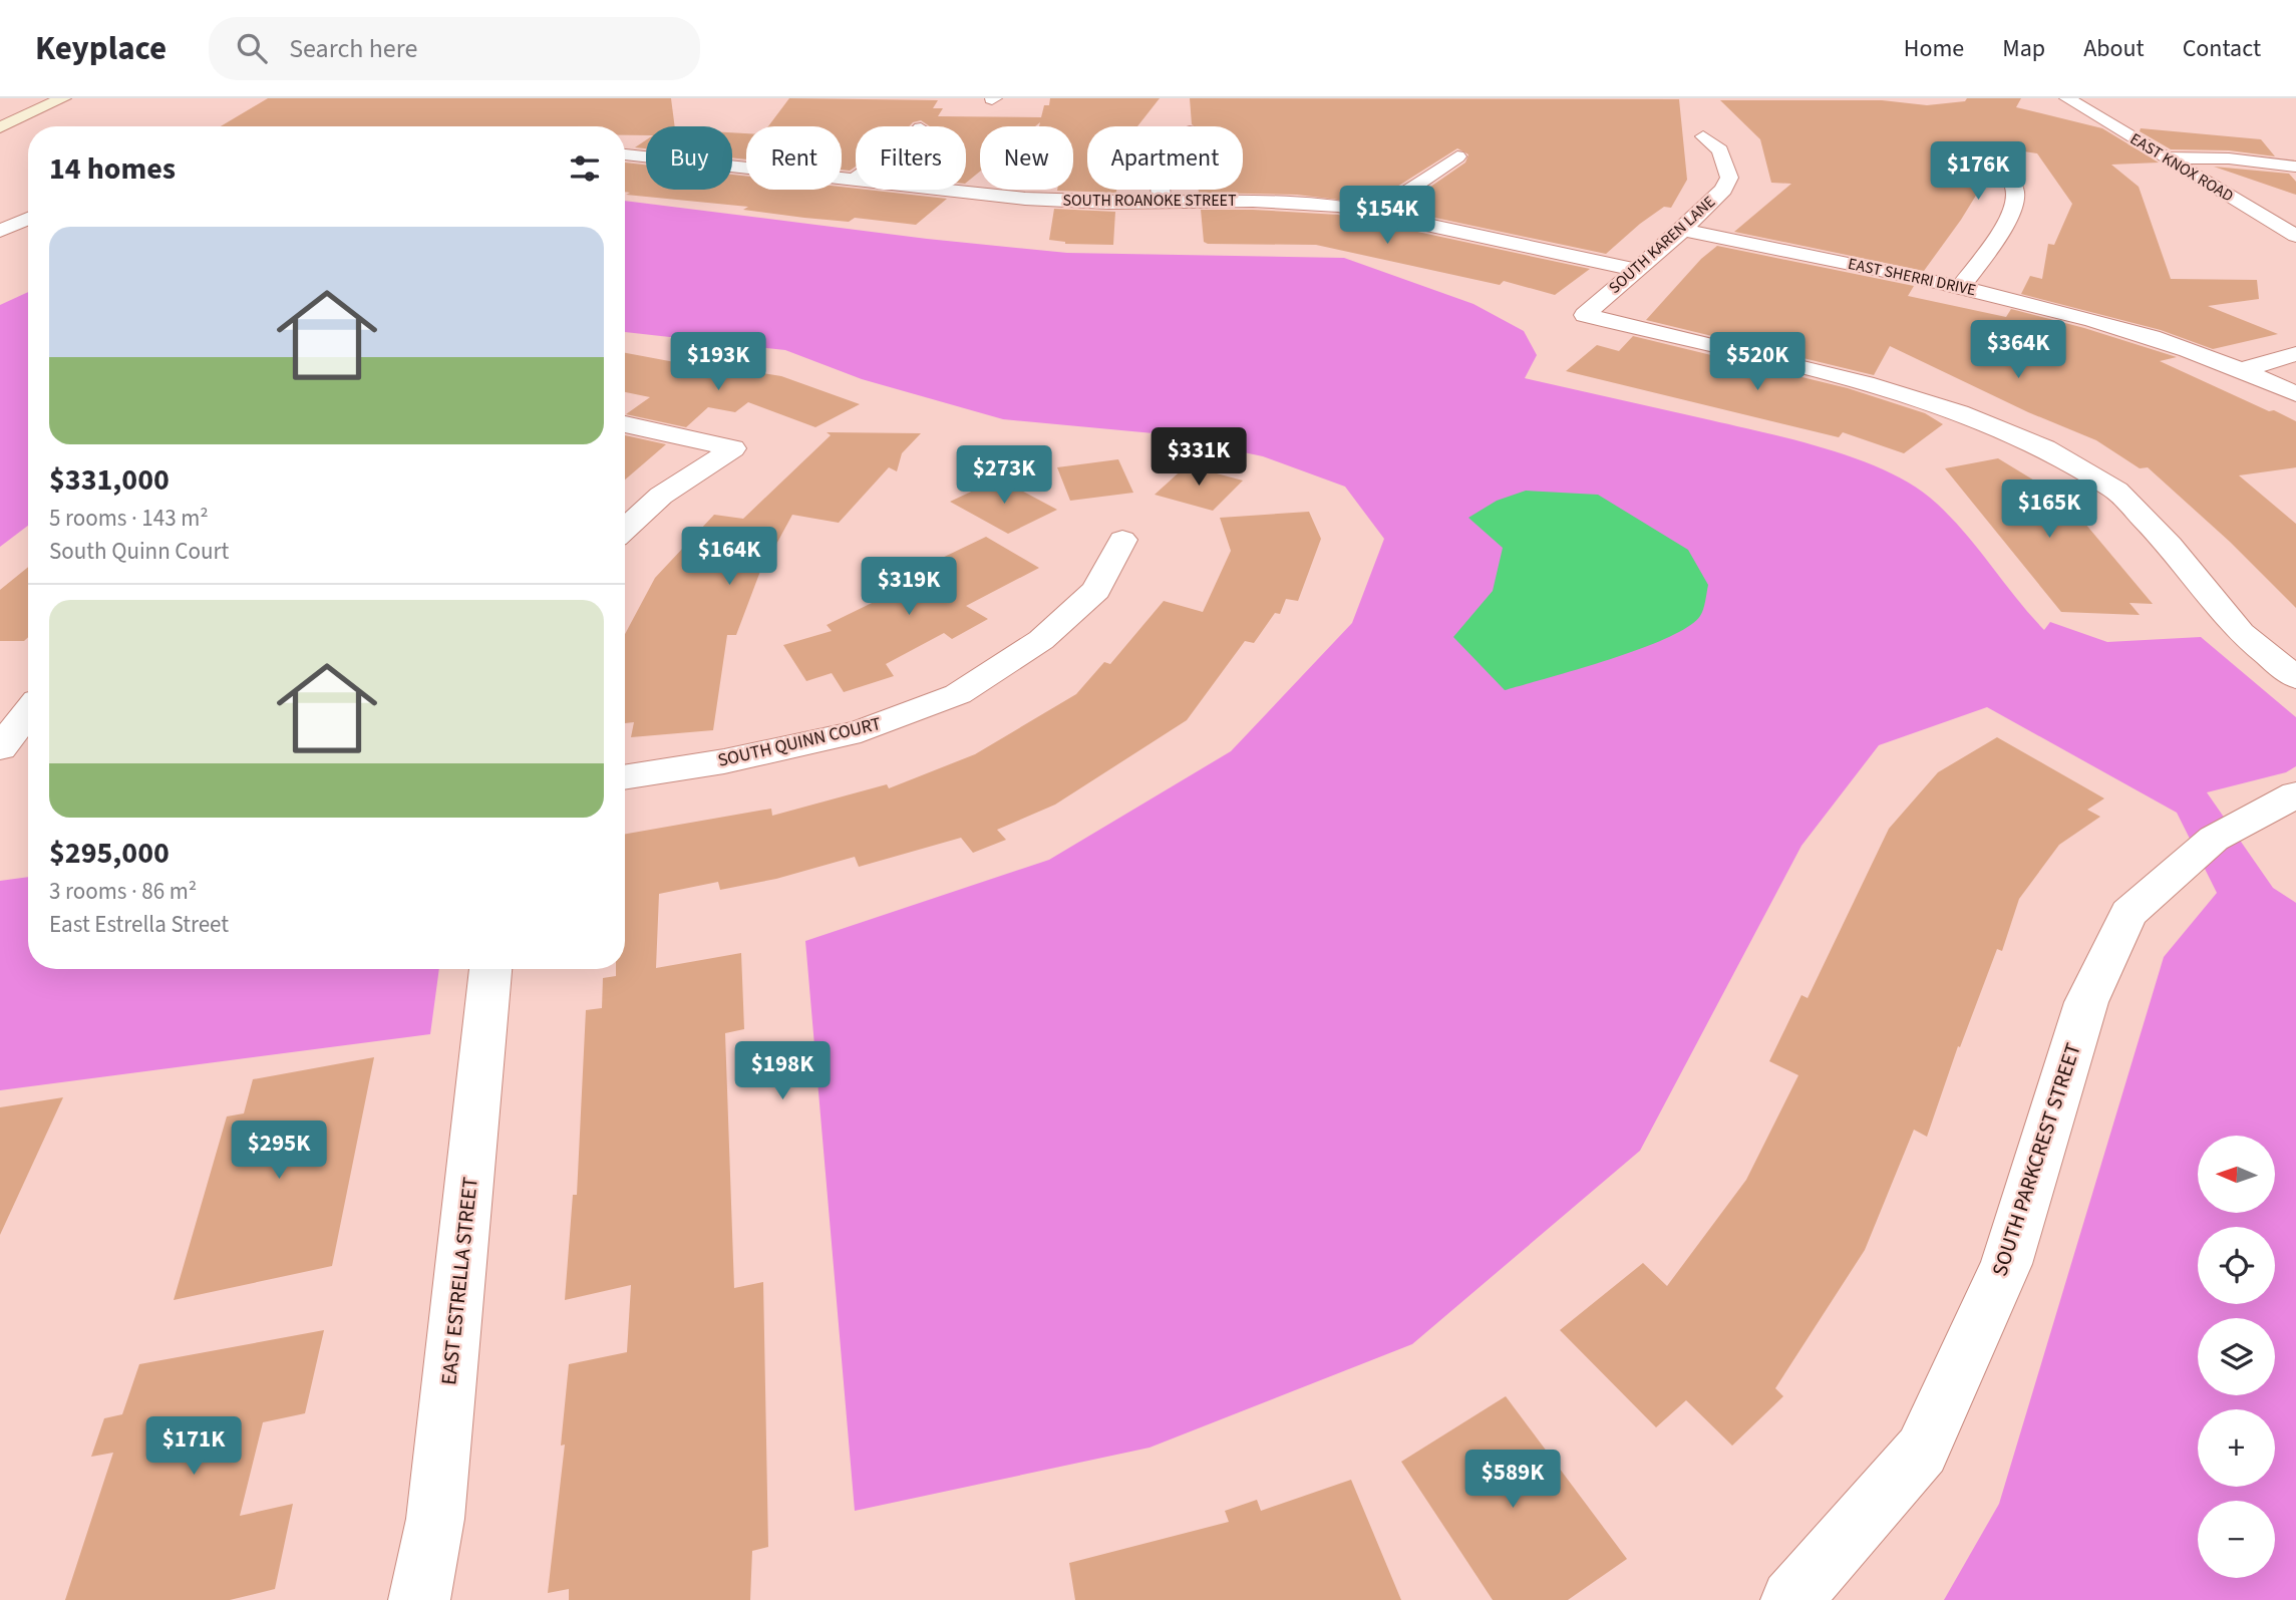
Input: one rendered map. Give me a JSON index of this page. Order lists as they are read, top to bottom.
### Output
{
  "streets": {
    "street": [
      "EAST KNOX ROAD",
      "SOUTH ROANOKE STREET",
      "SOUTH KAREN LANE",
      "EAST SHERRI DRIVE",
      "SOUTH QUINN COURT",
      "SOUTH PARKCREST STREET",
      "EAST ESTRELLA STREET"
    ]
  },
  "crossings": [
    ["SOUTH ROANOKE STREET", "SOUTH KAREN LANE"],
    ["SOUTH KAREN LANE", "EAST SHERRI DRIVE"]
  ],
  "north": "left",
  "page": {
    "header": "Keyplace",
    "search": "Search here",
    "nav": [
      "Home",
      "Map",
      "About",
      "Contact"
    ],
    "chip": [
      "Buy",
      "Rent",
      "Filters",
      "New",
      "Apartment"
    ],
    "heading": "14 homes",
    "price": [
      "$176K",
      "$154K",
      "$364K",
      "$193K",
      "$520K",
      "$331K",
      "$273K",
      "$165K",
      "$164K",
      "$319K",
      "$198K",
      "$295K",
      "$171K",
      "$589K"
    ],
    "list": [
      {
        "name": "$331,000",
        "note": "5 rooms · 143 m² · South Quinn Court"
      },
      {
        "name": "$295,000",
        "note": "3 rooms · 86 m² · East Estrella Street"
      }
    ],
    "map_buttons": ["+", "−"]
  }
}
